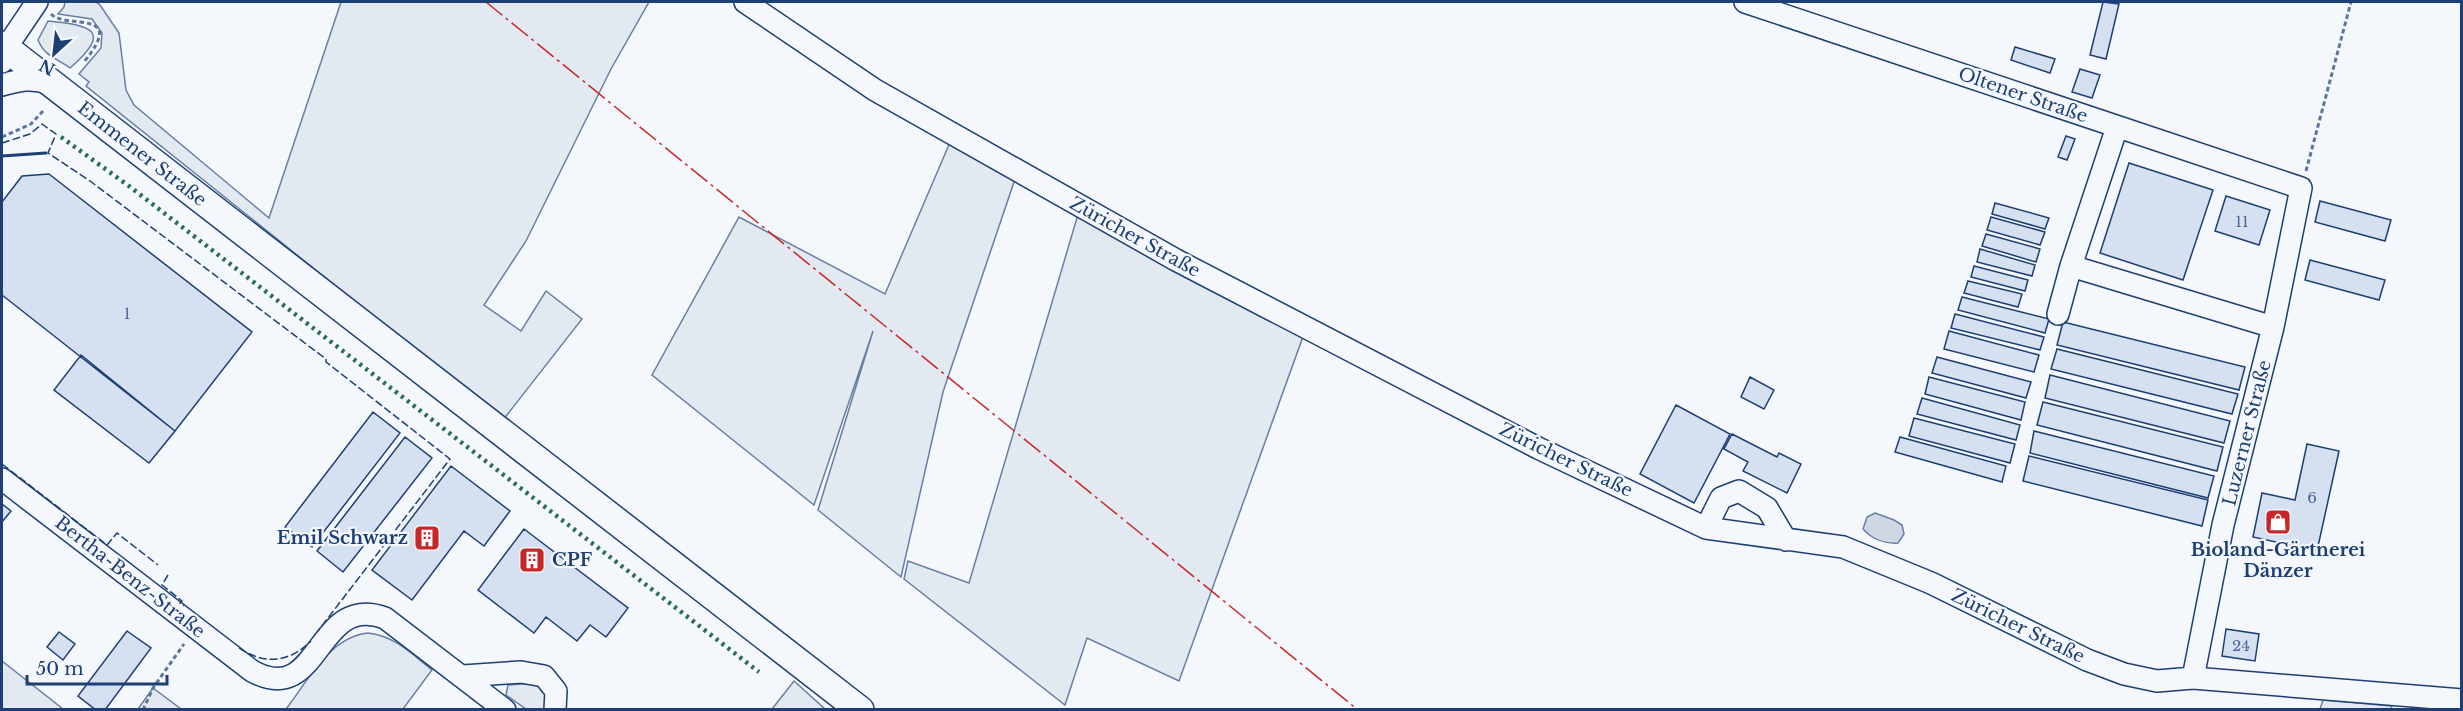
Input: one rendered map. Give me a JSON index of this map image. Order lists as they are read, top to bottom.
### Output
{
  "streets": {
    "main road": ["Emmener Straße"],
    "street": [
      "Oltener Straße",
      "Züricher Straße",
      "Luzerner Straße",
      "Bertha-Benz-Straße"
    ]
  },
  "crossings": [
    ["Oltener Straße", "Luzerner Straße"],
    ["Züricher Straße", "Luzerner Straße"]
  ],
  "places": {
    "shop": ["Bioland-Gärtnerei Dänzer"],
    "building": ["Emil Schwarz", "CPF"]
  },
  "house_numbers": [
    "11",
    "1",
    "6",
    "24"
  ],
  "scale_bar": "50 m",
  "north": "bottom left"
}
